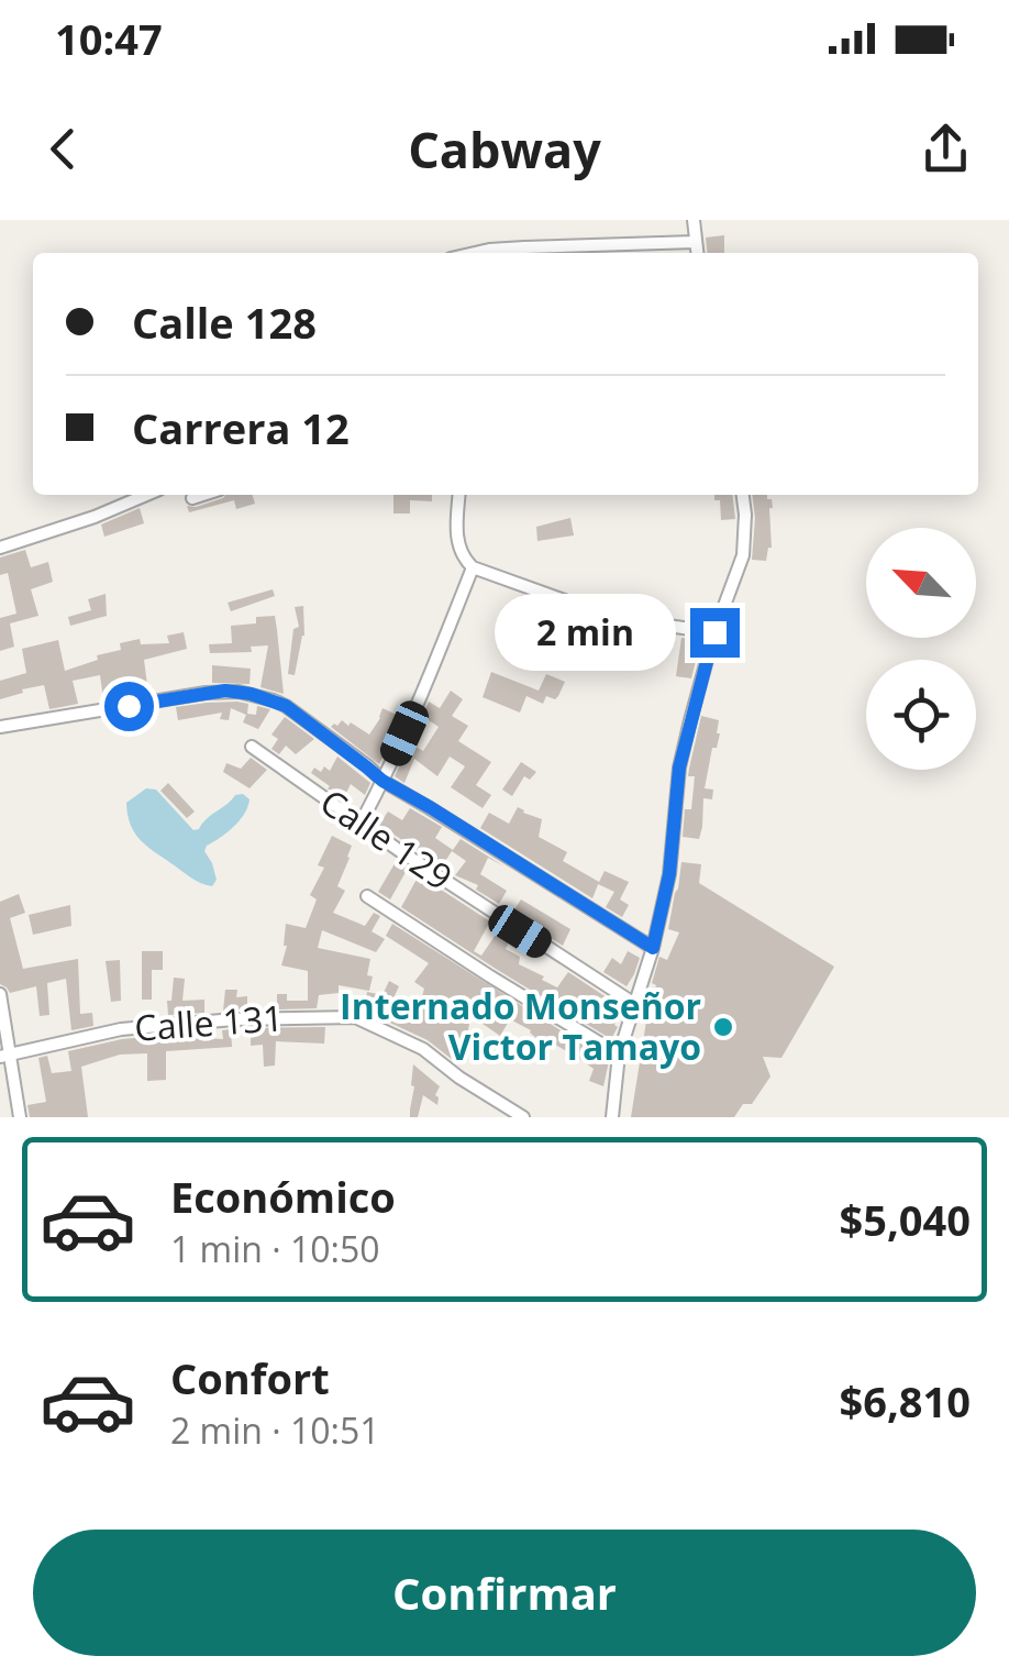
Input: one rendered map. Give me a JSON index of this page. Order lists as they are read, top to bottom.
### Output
{
  "streets": {
    "street": ["Calle 129", "Calle 131"]
  },
  "places": ["Internado Monseñor Victor Tamayo"],
  "north": "top left",
  "page": {
    "status": "10:47",
    "header": "Cabway",
    "banner": ["Calle 128", "Carrera 12"],
    "bubble": "2 min",
    "list": [
      {
        "name": "Económico",
        "note": "1 min · 10:50",
        "value": "$5,040"
      },
      {
        "name": "Confort",
        "note": "2 min · 10:51",
        "value": "$6,810"
      }
    ],
    "buttons": "Confirmar"
  }
}
